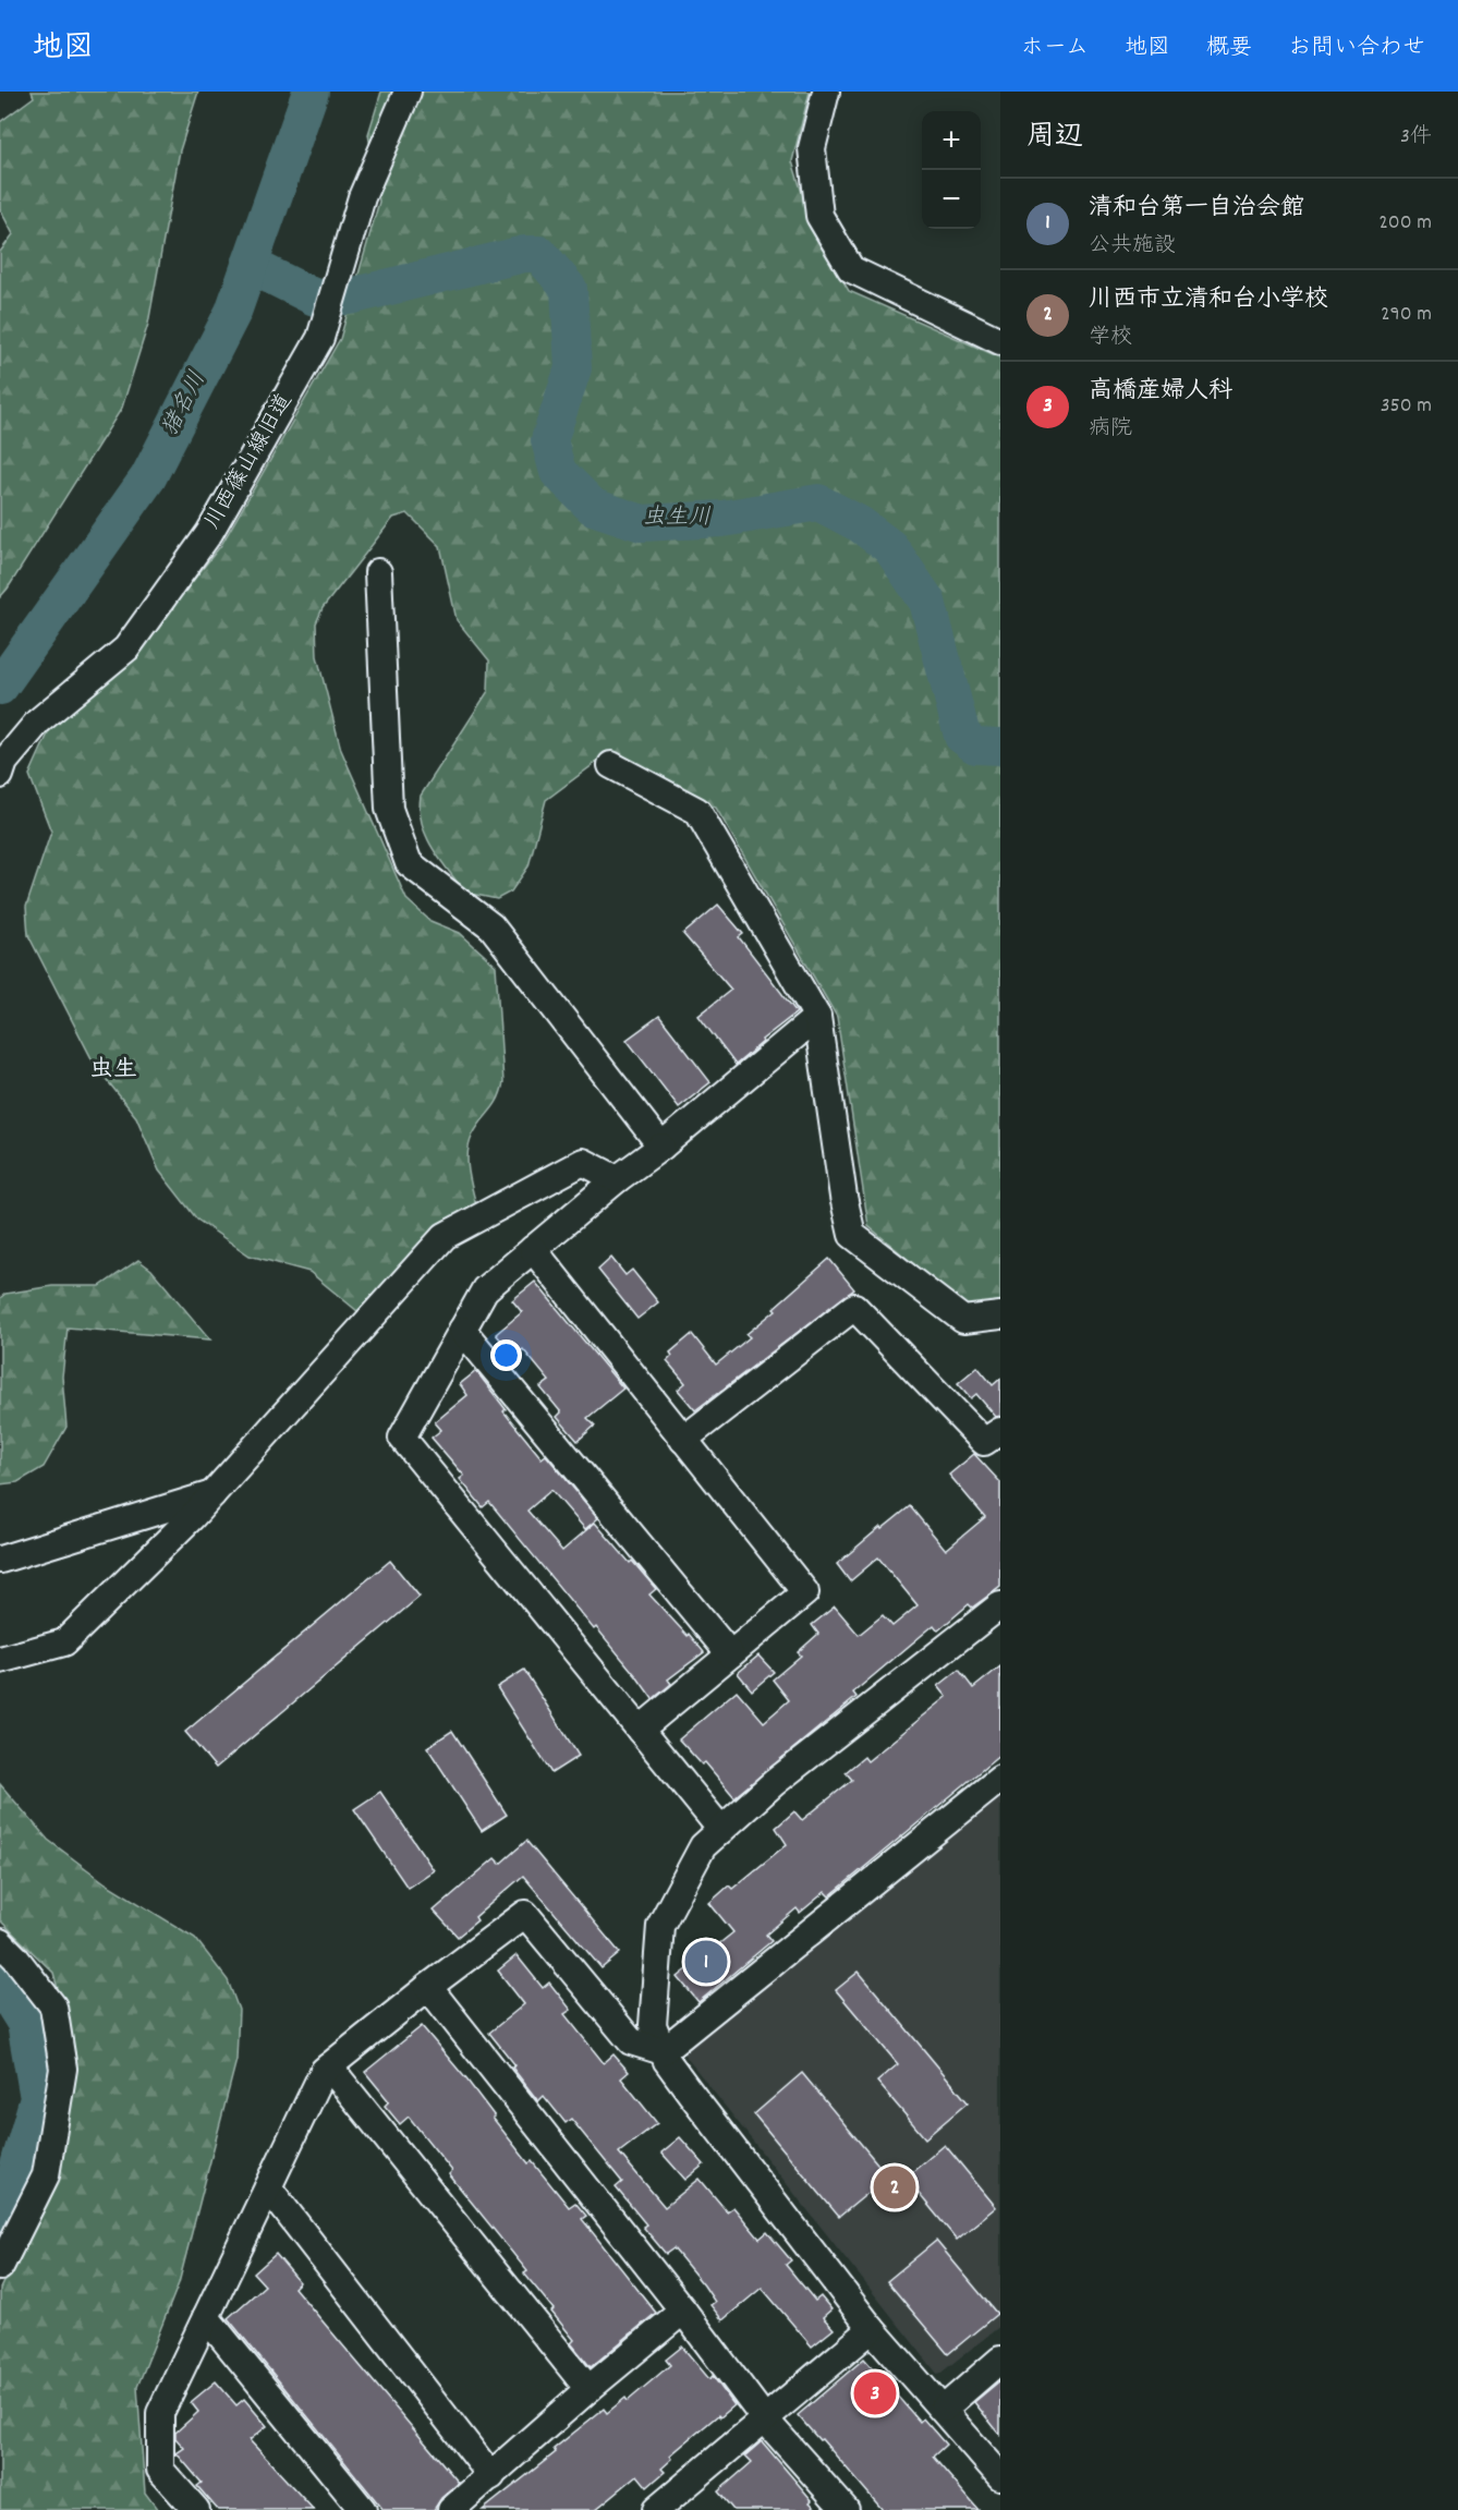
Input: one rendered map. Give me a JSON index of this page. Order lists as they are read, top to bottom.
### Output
{
  "streets": {
    "street": ["川西篠山線旧道"]
  },
  "districts": ["虫生"],
  "water": ["猪名川", "虫生川"],
  "page": {
    "header": "地図",
    "nav": [
      "ホーム",
      "地図",
      "概要",
      "お問い合わせ"
    ],
    "heading": ["周辺", "3件"],
    "map_buttons": ["+", "−"],
    "list": [
      {
        "mark": "1",
        "name": "清和台第一自治会館",
        "note": "公共施設",
        "value": "200 m"
      },
      {
        "mark": "2",
        "name": "川西市立清和台小学校",
        "note": "学校",
        "value": "290 m"
      },
      {
        "mark": "3",
        "name": "高橋産婦人科",
        "note": "病院",
        "value": "350 m"
      }
    ],
    "pins": ["1", "2", "3"]
  }
}
